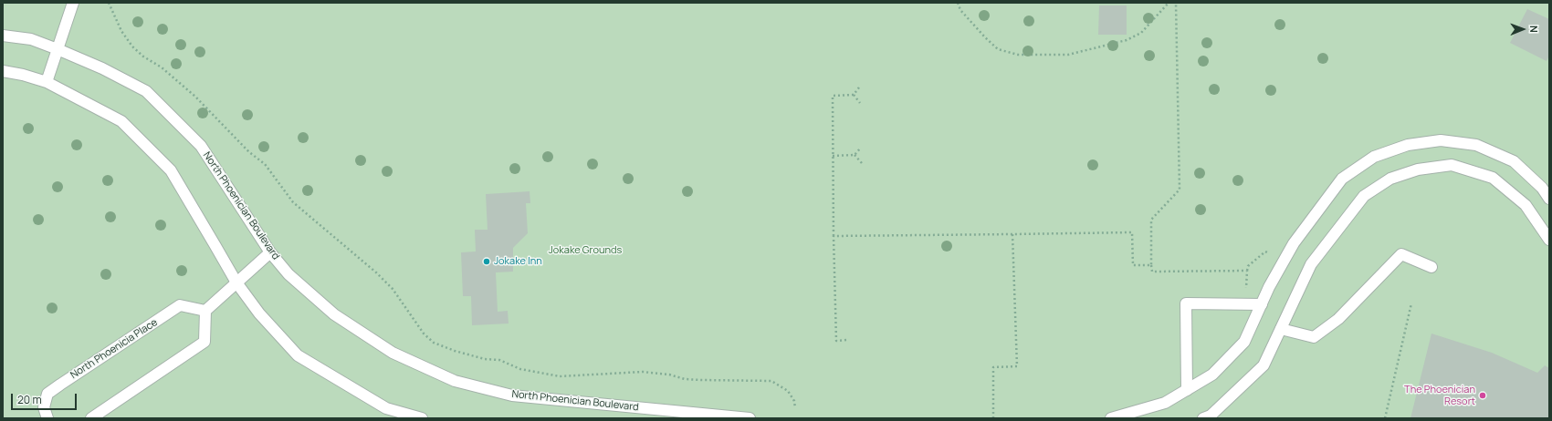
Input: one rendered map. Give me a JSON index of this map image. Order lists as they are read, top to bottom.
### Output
{
  "streets": {
    "street": ["North Phoenician Boulevard", "North Phoenicia Place"]
  },
  "parks": ["Jokake Grounds"],
  "places": ["Jokake Inn", "The Phoenician Resort"],
  "scale_bar": "20 m",
  "north": "right"
}
